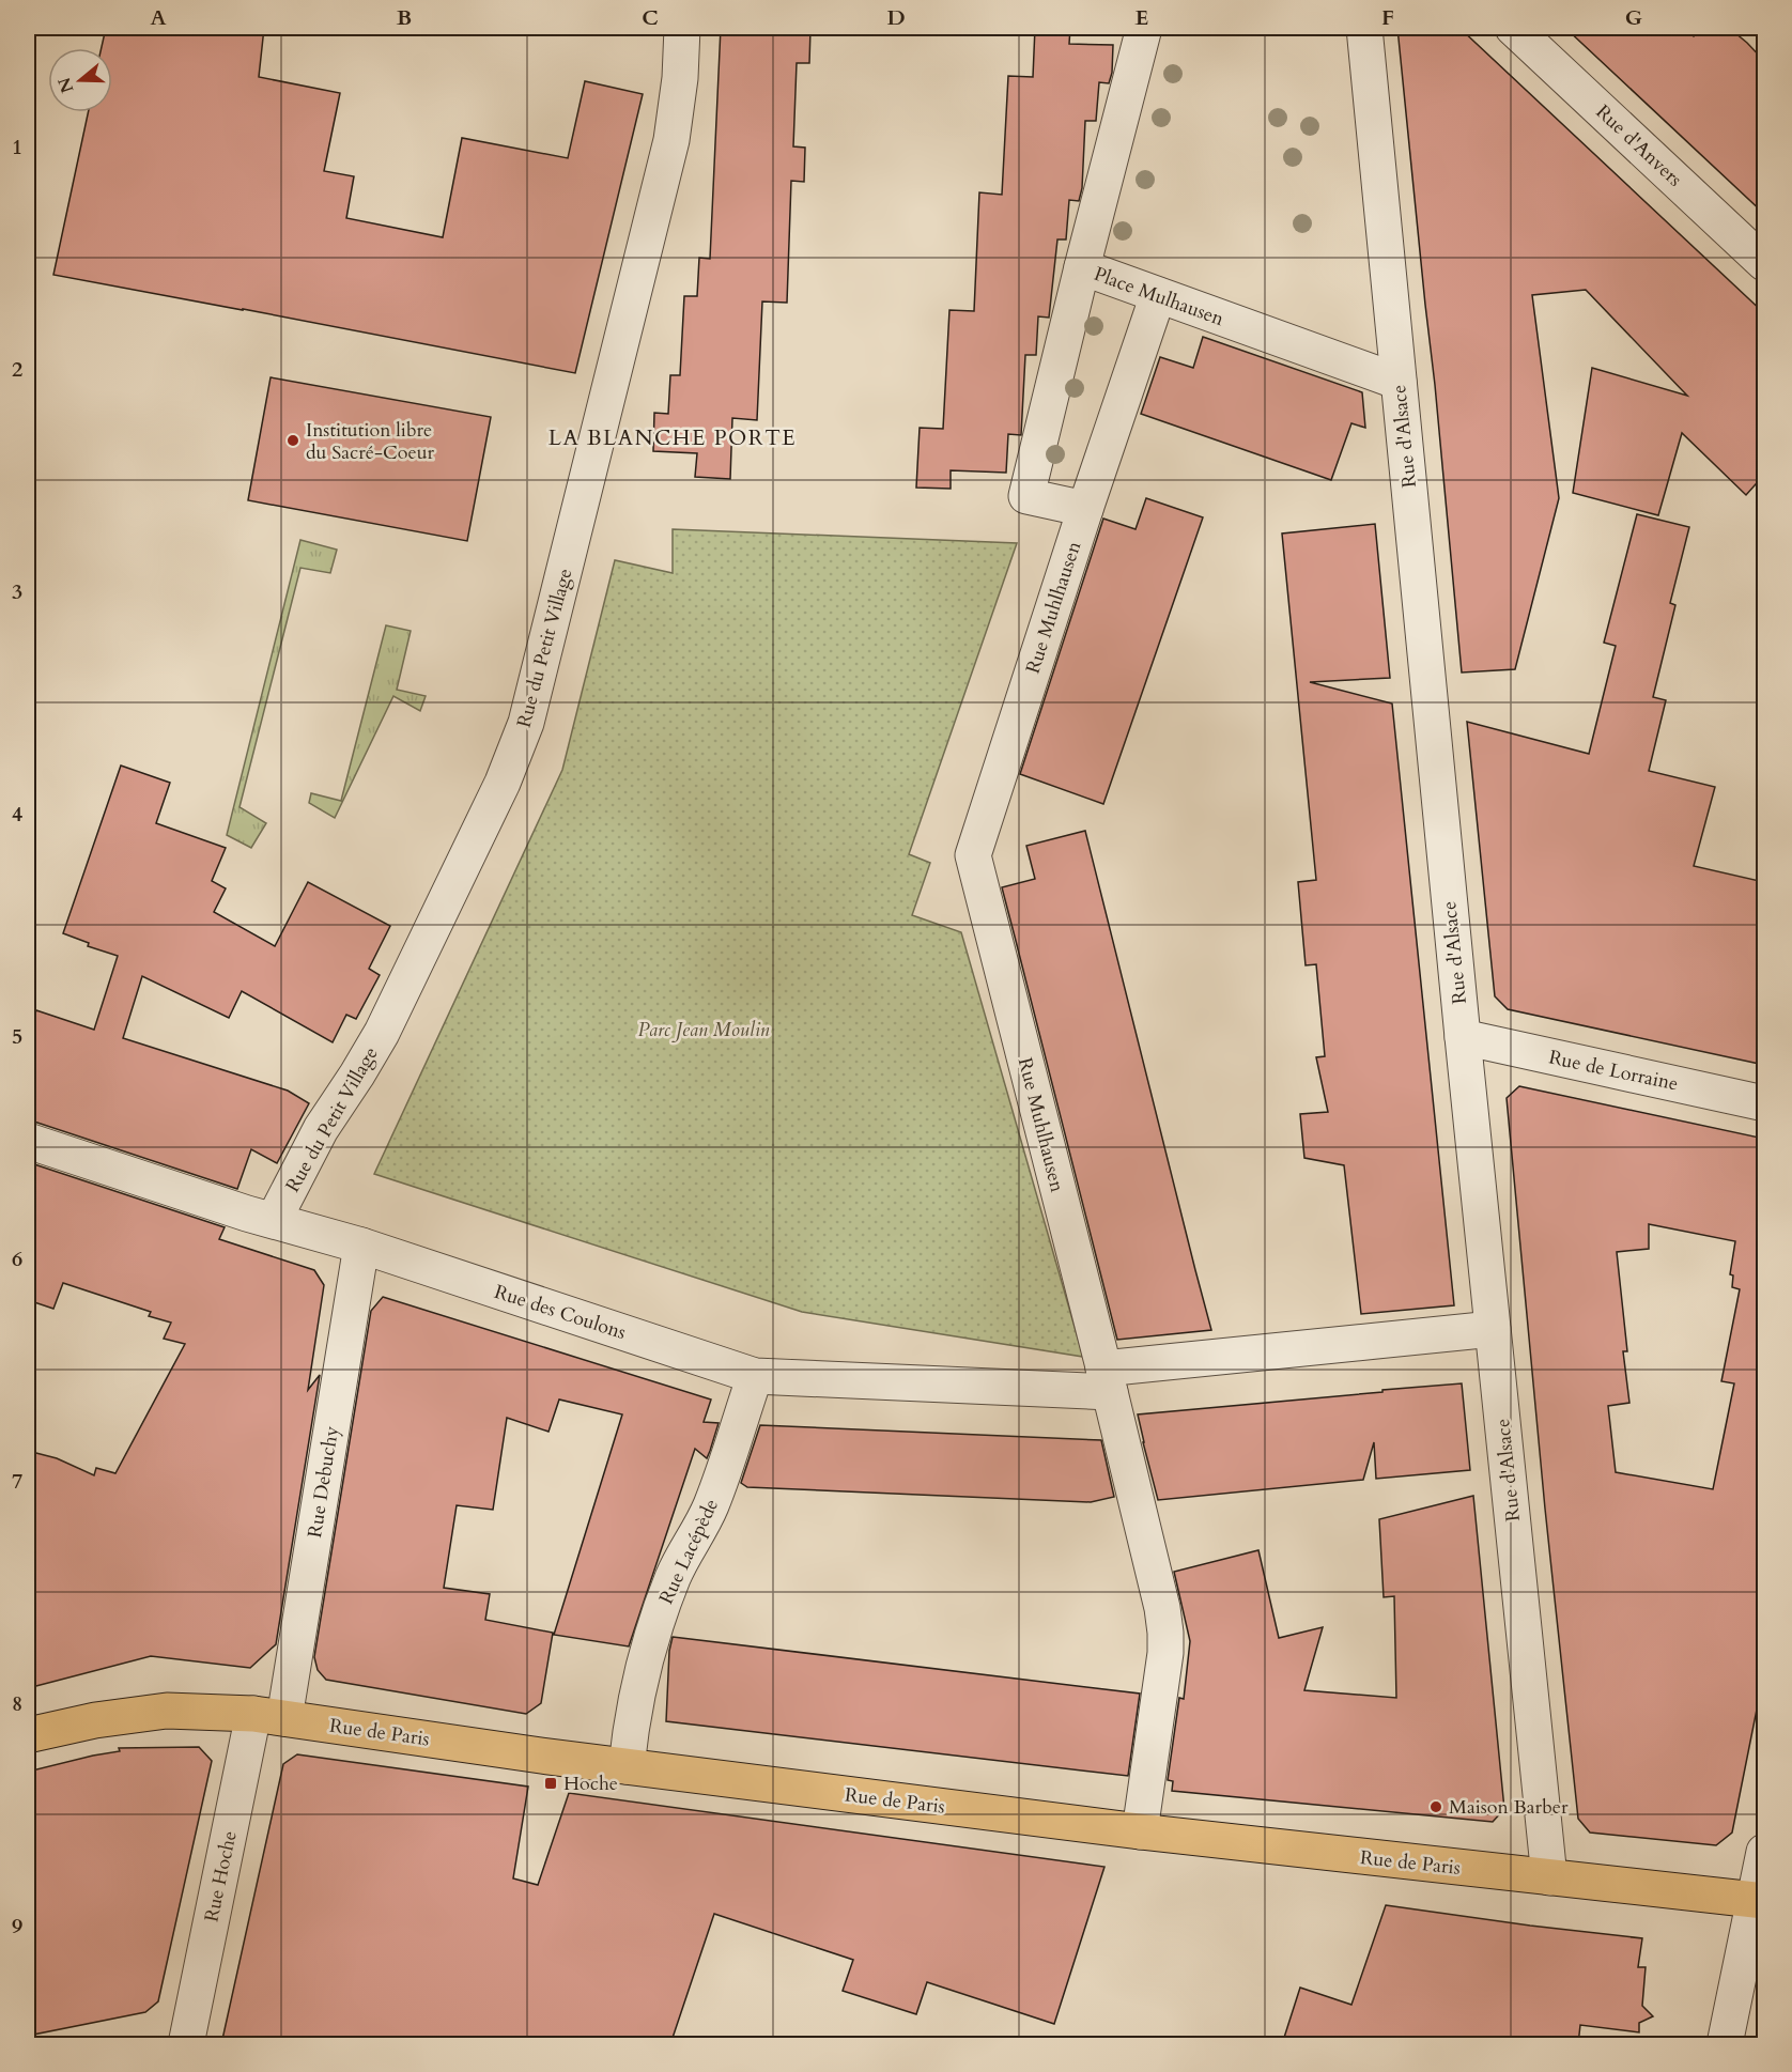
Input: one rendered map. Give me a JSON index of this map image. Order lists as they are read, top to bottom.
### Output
{
  "streets": {
    "main road": ["Rue de Paris"],
    "street": [
      "Rue d'Anvers",
      "Place Mulhausen",
      "Rue d'Alsace",
      "Rue Muhlhausen",
      "Rue du Petit Village",
      "Rue de Lorraine",
      "Rue des Coulons",
      "Rue Debuchy",
      "Rue Lacépède",
      "Rue Hoche"
    ]
  },
  "crossings": [
    ["Place Mulhausen", "Rue d'Alsace"],
    ["Place Mulhausen", "Rue Muhlhausen"],
    ["Rue d'Alsace", "Rue de Lorraine"],
    ["Rue d'Alsace", "Rue de Paris"],
    ["Rue Muhlhausen", "Rue des Coulons"],
    ["Rue Muhlhausen", "Rue de Paris"],
    ["Rue du Petit Village", "Rue des Coulons"],
    ["Rue des Coulons", "Rue Debuchy"],
    ["Rue des Coulons", "Rue Lacépède"],
    ["Rue Debuchy", "Rue de Paris"],
    ["Rue Debuchy", "Rue Hoche"],
    ["Rue Lacépède", "Rue de Paris"],
    ["Rue de Paris", "Rue Hoche"]
  ],
  "districts": ["LA BLANCHE PORTE"],
  "parks": ["Parc Jean Moulin"],
  "places": {
    "other": ["Institution libre du Sacré-Coeur", "Maison Barber"],
    "transit": ["Hoche"]
  },
  "north": "left",
  "grid": {
    "columns": [
      "A",
      "B",
      "C",
      "D",
      "E",
      "F",
      "G"
    ],
    "rows": [
      "1",
      "2",
      "3",
      "4",
      "5",
      "6",
      "7",
      "8",
      "9"
    ]
  }
}
